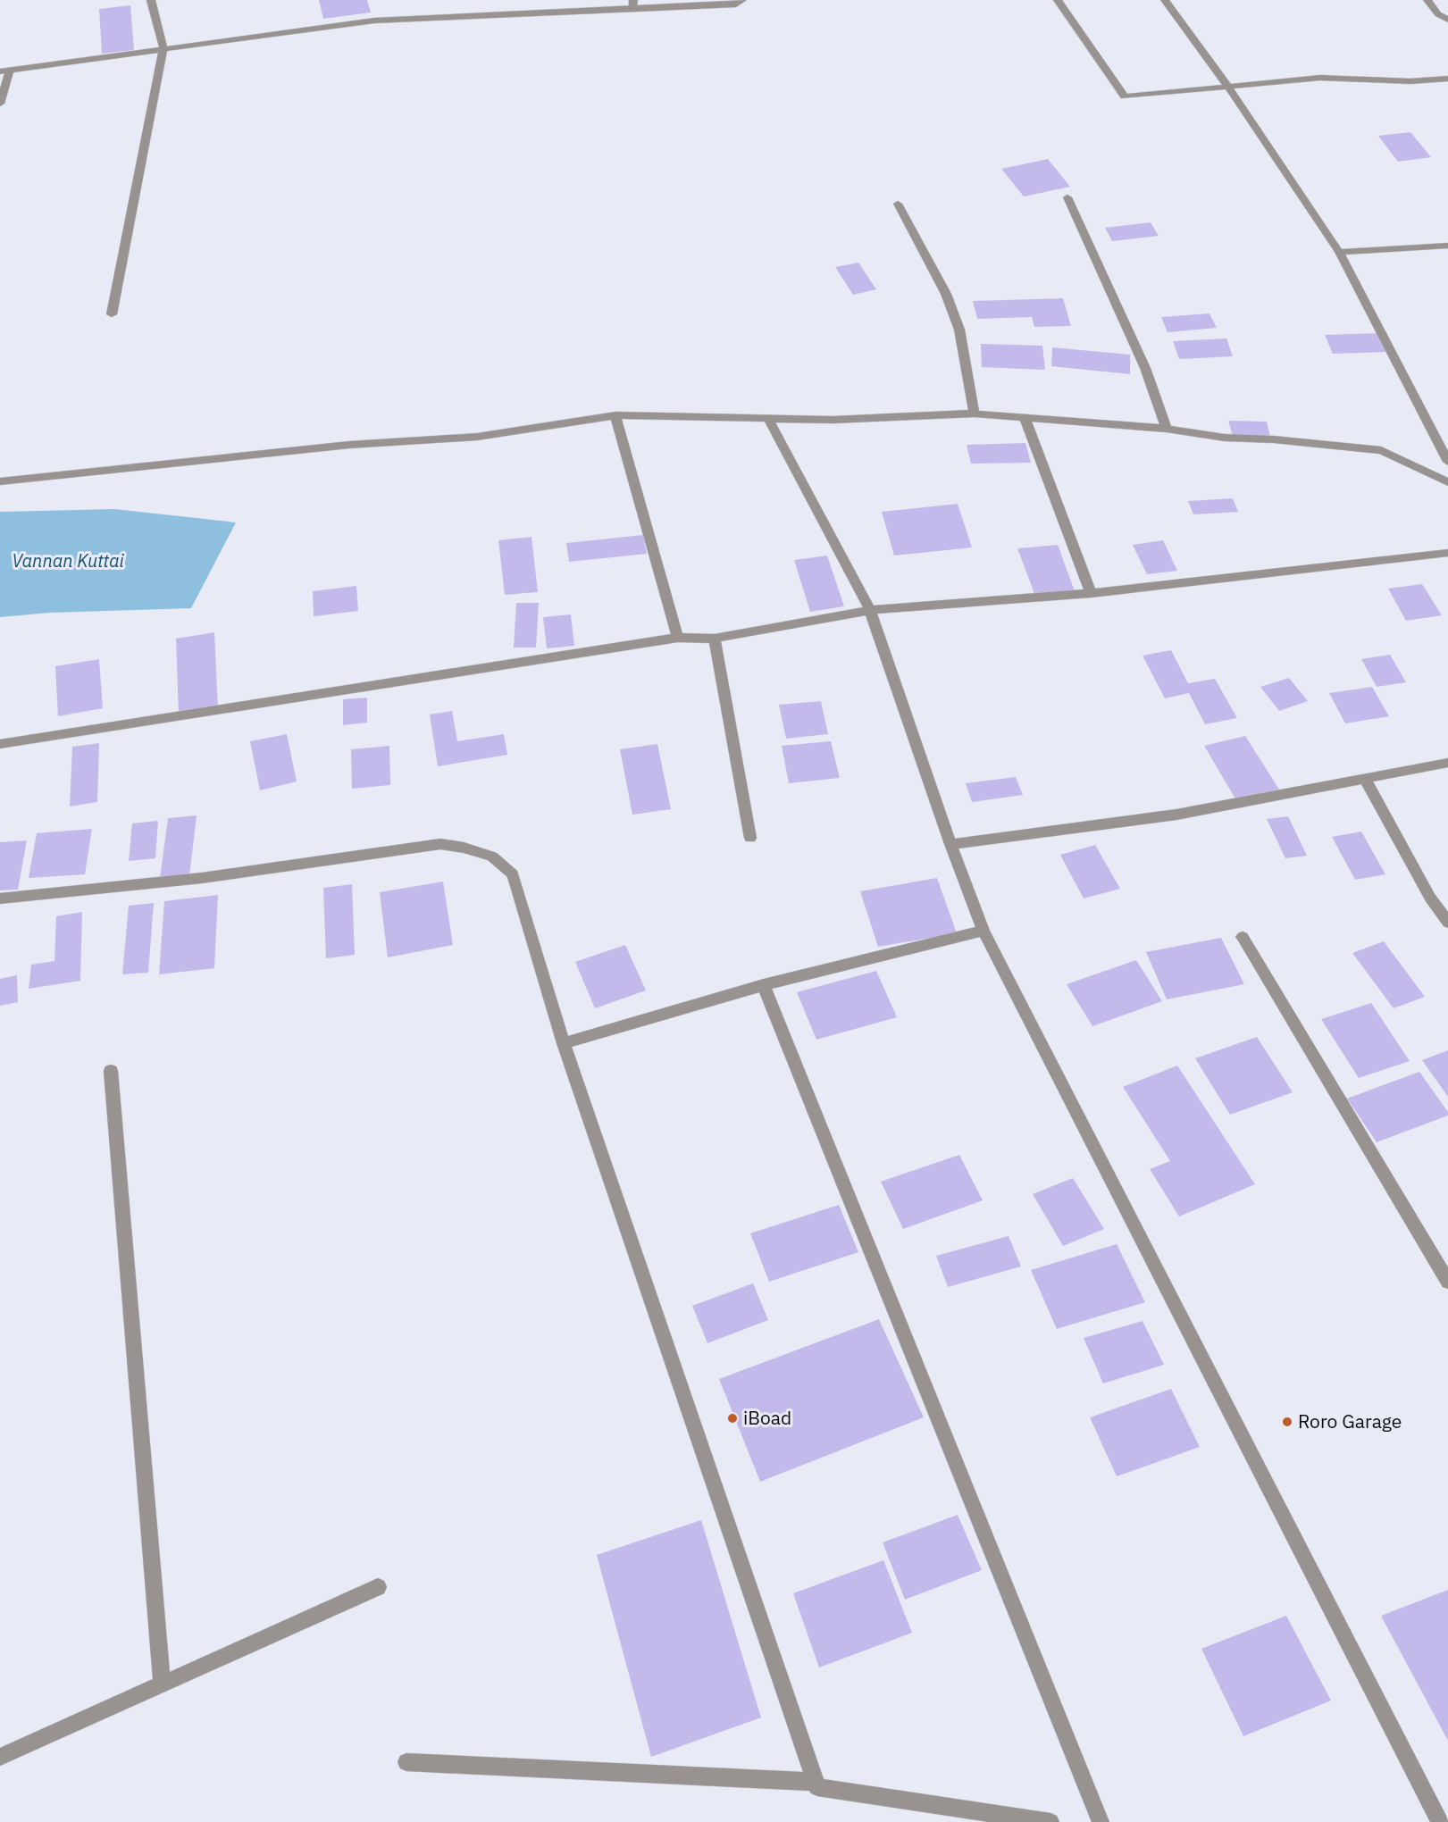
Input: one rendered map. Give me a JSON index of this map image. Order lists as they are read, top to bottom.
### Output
{
  "water": ["Vannan Kuttai"],
  "places": ["iBoad", "Roro Garage"]
}
